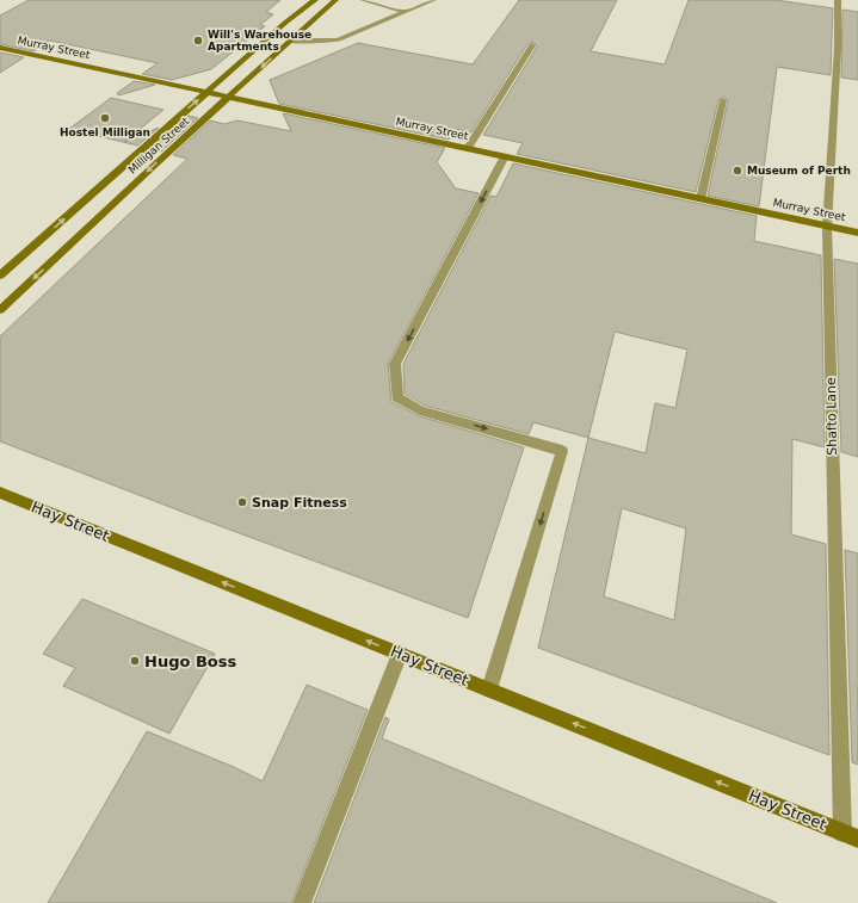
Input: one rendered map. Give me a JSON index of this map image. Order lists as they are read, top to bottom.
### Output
{
  "streets": {
    "main road": ["Murray Street", "Milligan Street", "Hay Street"],
    "street": ["Shafto Lane"]
  },
  "crossings": [
    ["Murray Street", "Milligan Street"],
    ["Murray Street", "Shafto Lane"],
    ["Shafto Lane", "Hay Street"]
  ],
  "one_way": ["Hay Street"],
  "places": [
    "Will's Warehouse Apartments",
    "Hostel Milligan",
    "Museum of Perth",
    "Snap Fitness",
    "Hugo Boss"
  ]
}
